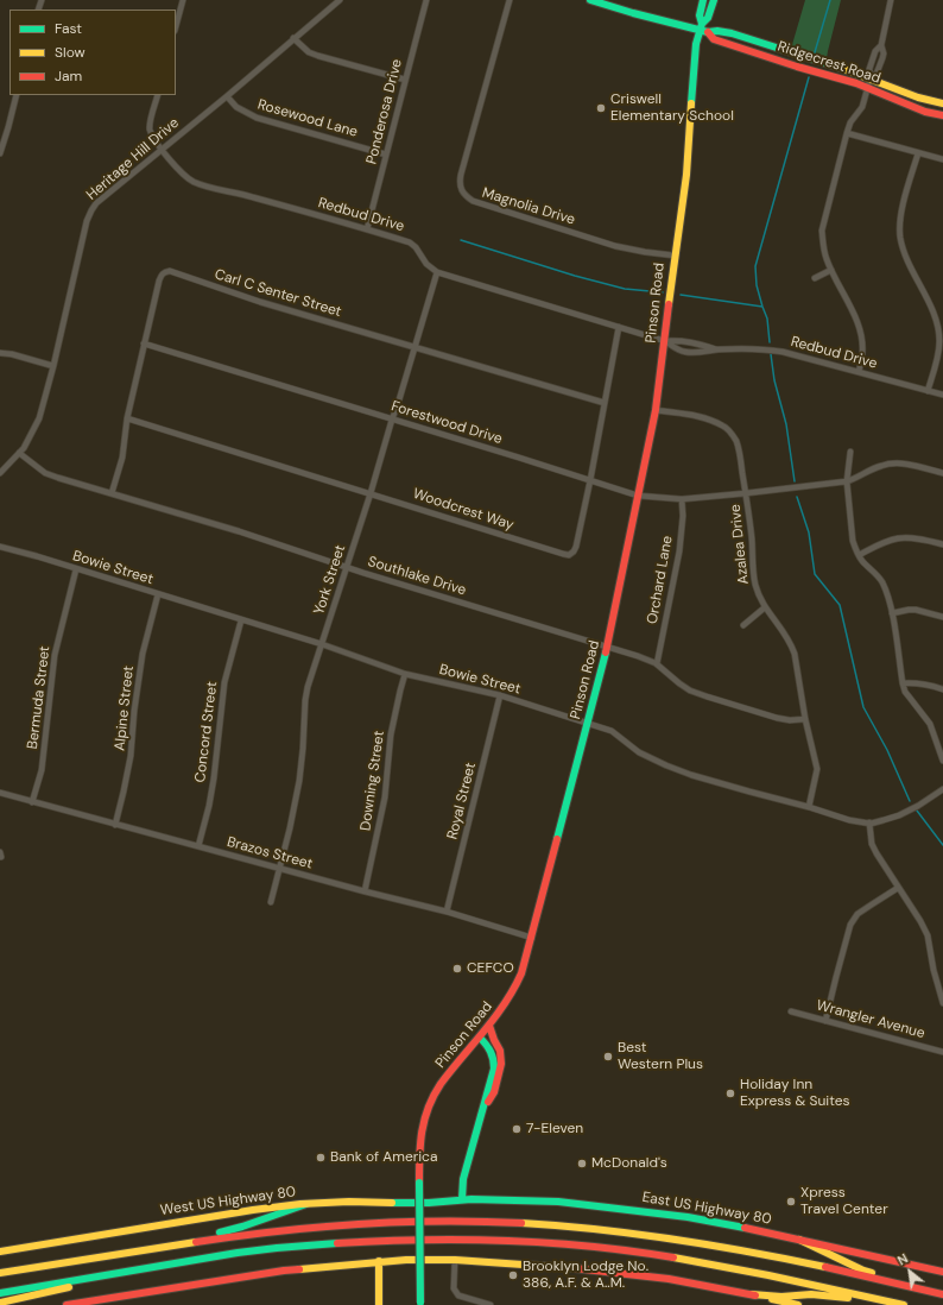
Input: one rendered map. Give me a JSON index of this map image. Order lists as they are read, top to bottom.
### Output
{
  "streets": {
    "main road": [
      "Ridgecrest Road",
      "Pinson Road",
      "West US Highway 80",
      "East US Highway 80"
    ],
    "street": [
      "Ponderosa Drive",
      "Rosewood Lane",
      "Heritage Hill Drive",
      "Magnolia Drive",
      "Redbud Drive",
      "Carl C Senter Street",
      "Forestwood Drive",
      "Woodcrest Way",
      "Azalea Drive",
      "Bowie Street",
      "Southlake Drive",
      "York Street",
      "Orchard Lane",
      "Bermuda Street",
      "Alpine Street",
      "Concord Street",
      "Downing Street",
      "Royal Street",
      "Brazos Street",
      "Wrangler Avenue"
    ]
  },
  "crossings": [
    ["Ridgecrest Road", "Pinson Road"],
    ["Ponderosa Drive", "Rosewood Lane"],
    ["Ponderosa Drive", "Redbud Drive"],
    ["Rosewood Lane", "Heritage Hill Drive"],
    ["Heritage Hill Drive", "Redbud Drive"],
    ["Heritage Hill Drive", "Southlake Drive"],
    ["Magnolia Drive", "Pinson Road"],
    ["Redbud Drive", "Pinson Road"],
    ["Redbud Drive", "Woodcrest Way"],
    ["Redbud Drive", "York Street"],
    ["Carl C Senter Street", "Forestwood Drive"],
    ["Carl C Senter Street", "Woodcrest Way"],
    ["Carl C Senter Street", "Southlake Drive"],
    ["Carl C Senter Street", "York Street"],
    ["Pinson Road", "Forestwood Drive"],
    ["Pinson Road", "Azalea Drive"],
    ["Pinson Road", "Bowie Street"],
    ["Pinson Road", "Southlake Drive"],
    ["Pinson Road", "Brazos Street"],
    ["Forestwood Drive", "Woodcrest Way"],
    ["Forestwood Drive", "Azalea Drive"],
    ["Forestwood Drive", "York Street"],
    ["Forestwood Drive", "Orchard Lane"],
    ["Woodcrest Way", "York Street"],
    ["Azalea Drive", "Bowie Street"],
    ["Azalea Drive", "Southlake Drive"],
    ["Bowie Street", "York Street"],
    ["Bowie Street", "Bermuda Street"],
    ["Bowie Street", "Alpine Street"],
    ["Bowie Street", "Concord Street"],
    ["Bowie Street", "Downing Street"],
    ["Bowie Street", "Royal Street"],
    ["Southlake Drive", "York Street"],
    ["Southlake Drive", "Orchard Lane"],
    ["York Street", "Brazos Street"],
    ["Bermuda Street", "Brazos Street"],
    ["Alpine Street", "Brazos Street"],
    ["Concord Street", "Brazos Street"],
    ["Downing Street", "Brazos Street"],
    ["Royal Street", "Brazos Street"],
    ["West US Highway 80", "East US Highway 80"]
  ],
  "places": [
    "Criswell Elementary School",
    "CEFCO",
    "Best Western Plus",
    "Holiday Inn Express & Suites",
    "7-Eleven",
    "Bank of America",
    "McDonald's",
    "Xpress Travel Center",
    "Brooklyn Lodge No. 386, A.F. & A..M."
  ],
  "legend": ["Fast", "Slow", "Jam"],
  "north": "top left"
}
